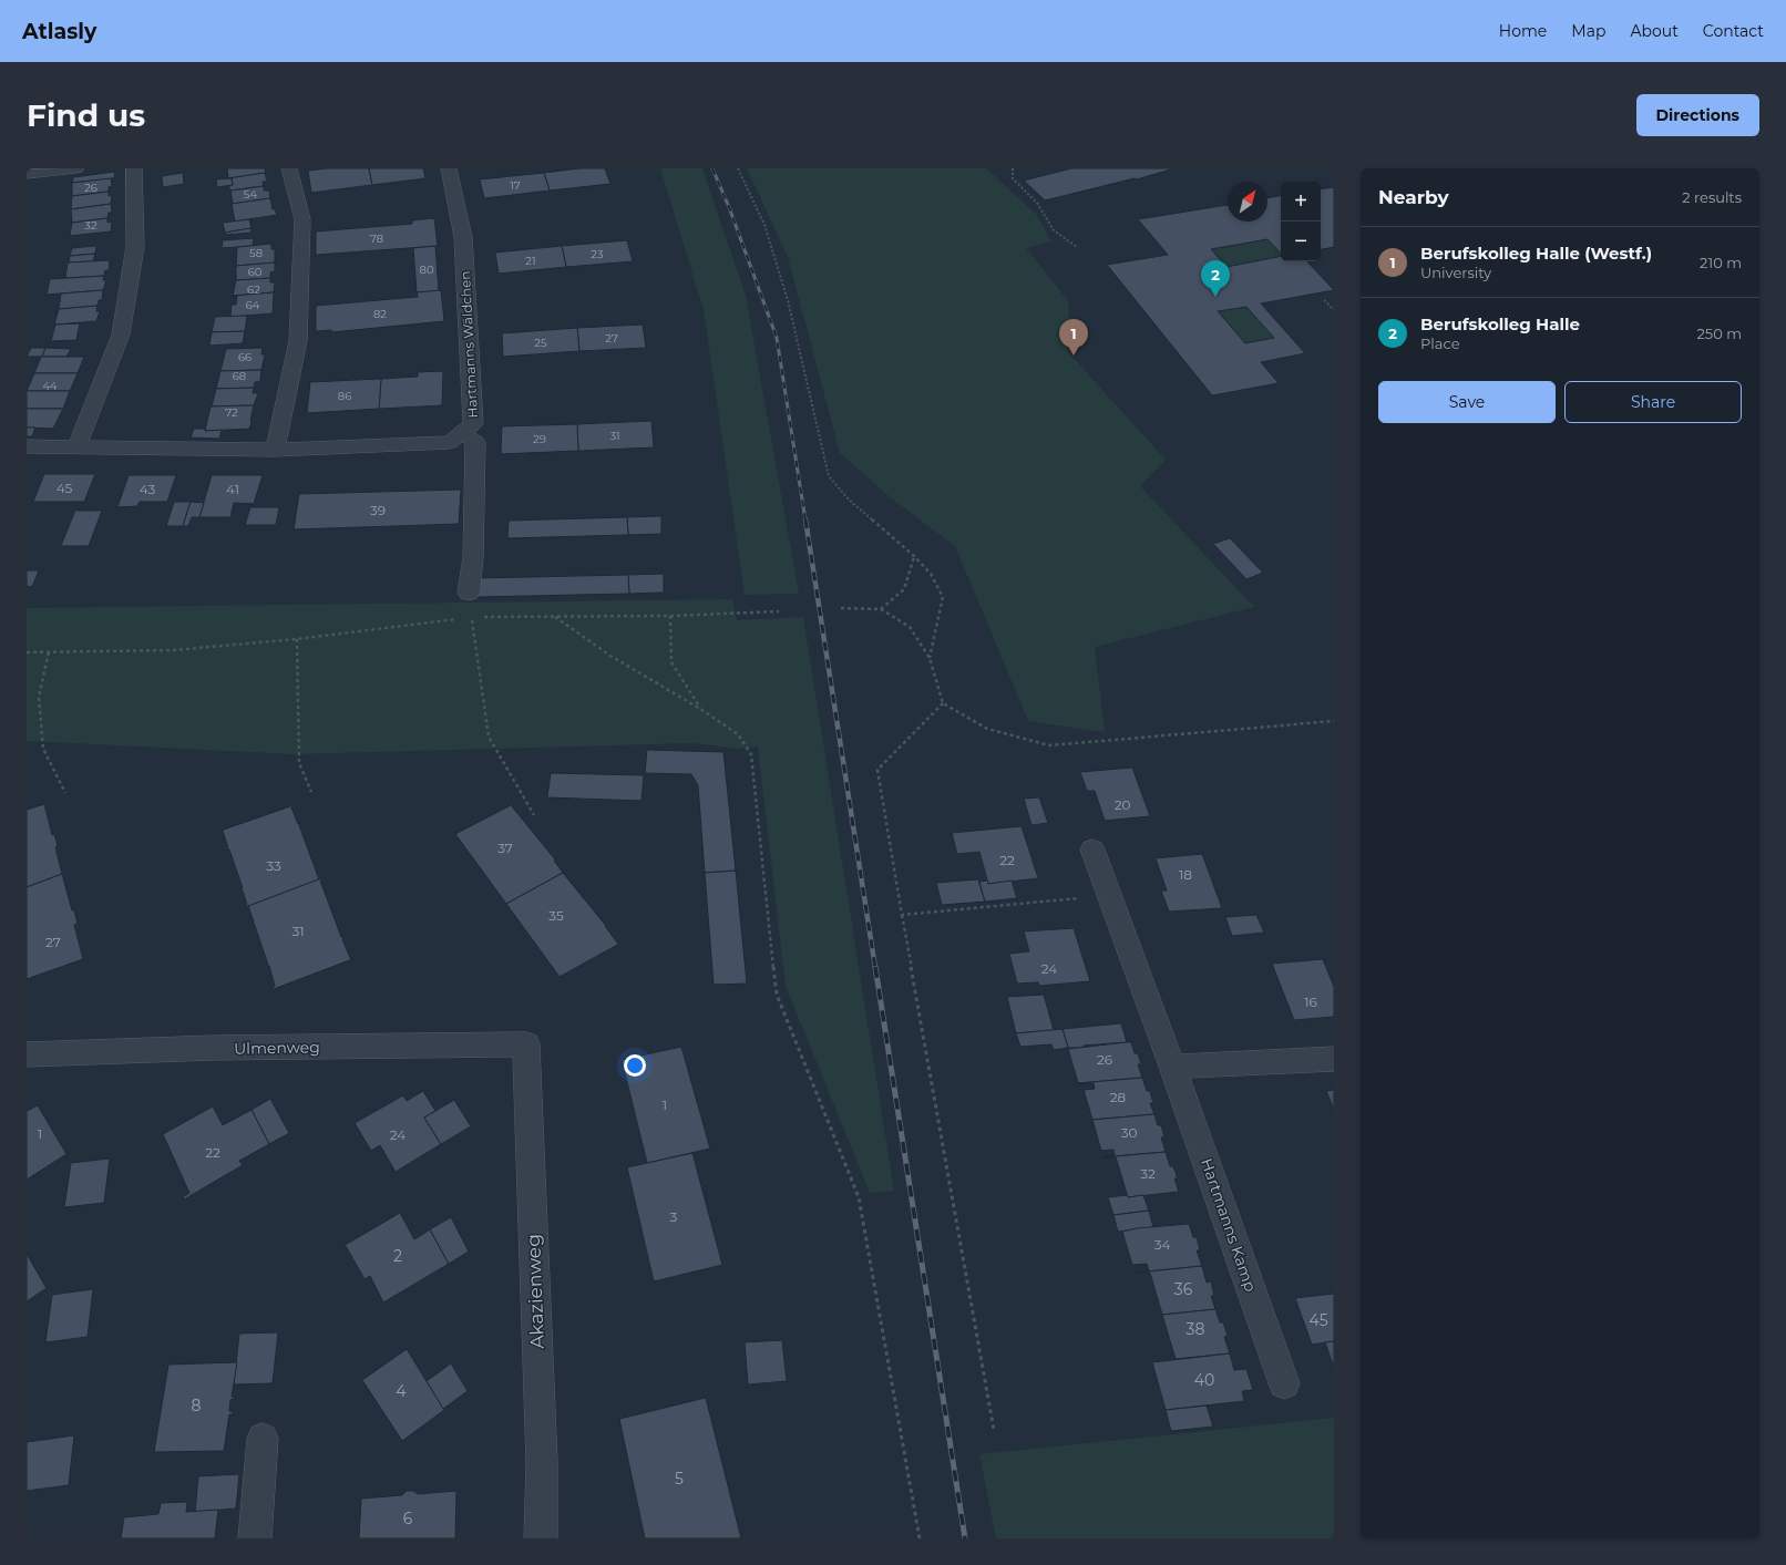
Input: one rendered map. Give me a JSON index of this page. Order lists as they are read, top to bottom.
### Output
{
  "streets": {
    "street": [
      "Hartmanns Wäldchen",
      "Ulmenweg",
      "Hartmanns Kamp",
      "Akazienweg"
    ]
  },
  "crossings": [
    ["Ulmenweg", "Akazienweg"]
  ],
  "house_numbers": [
    "17",
    "26",
    "54",
    "32",
    "78",
    "58",
    "23",
    "21",
    "80",
    "60",
    "62",
    "64",
    "82",
    "27",
    "25",
    "66",
    "68",
    "44",
    "86",
    "72",
    "31",
    "29",
    "45",
    "43",
    "41",
    "39",
    "20",
    "37",
    "22",
    "33",
    "18",
    "35",
    "31",
    "27",
    "24",
    "16",
    "26",
    "28",
    "1",
    "30",
    "1",
    "24",
    "22",
    "32",
    "3",
    "34",
    "2",
    "36",
    "45",
    "38",
    "40",
    "4",
    "8",
    "5",
    "6"
  ],
  "north": "top right",
  "page": {
    "header": "Atlasly",
    "nav": [
      "Home",
      "Map",
      "About",
      "Contact"
    ],
    "buttons": [
      "Directions",
      ["Save", "Share"]
    ],
    "title": "Find us",
    "heading": ["Nearby", "2 results"],
    "map_buttons": ["+", "−"],
    "list": [
      {
        "mark": "1",
        "name": "Berufskolleg Halle (Westf.)",
        "note": "University",
        "value": "210 m"
      },
      {
        "mark": "2",
        "name": "Berufskolleg Halle",
        "note": "Place",
        "value": "250 m"
      }
    ],
    "pins": ["2", "1"]
  }
}
